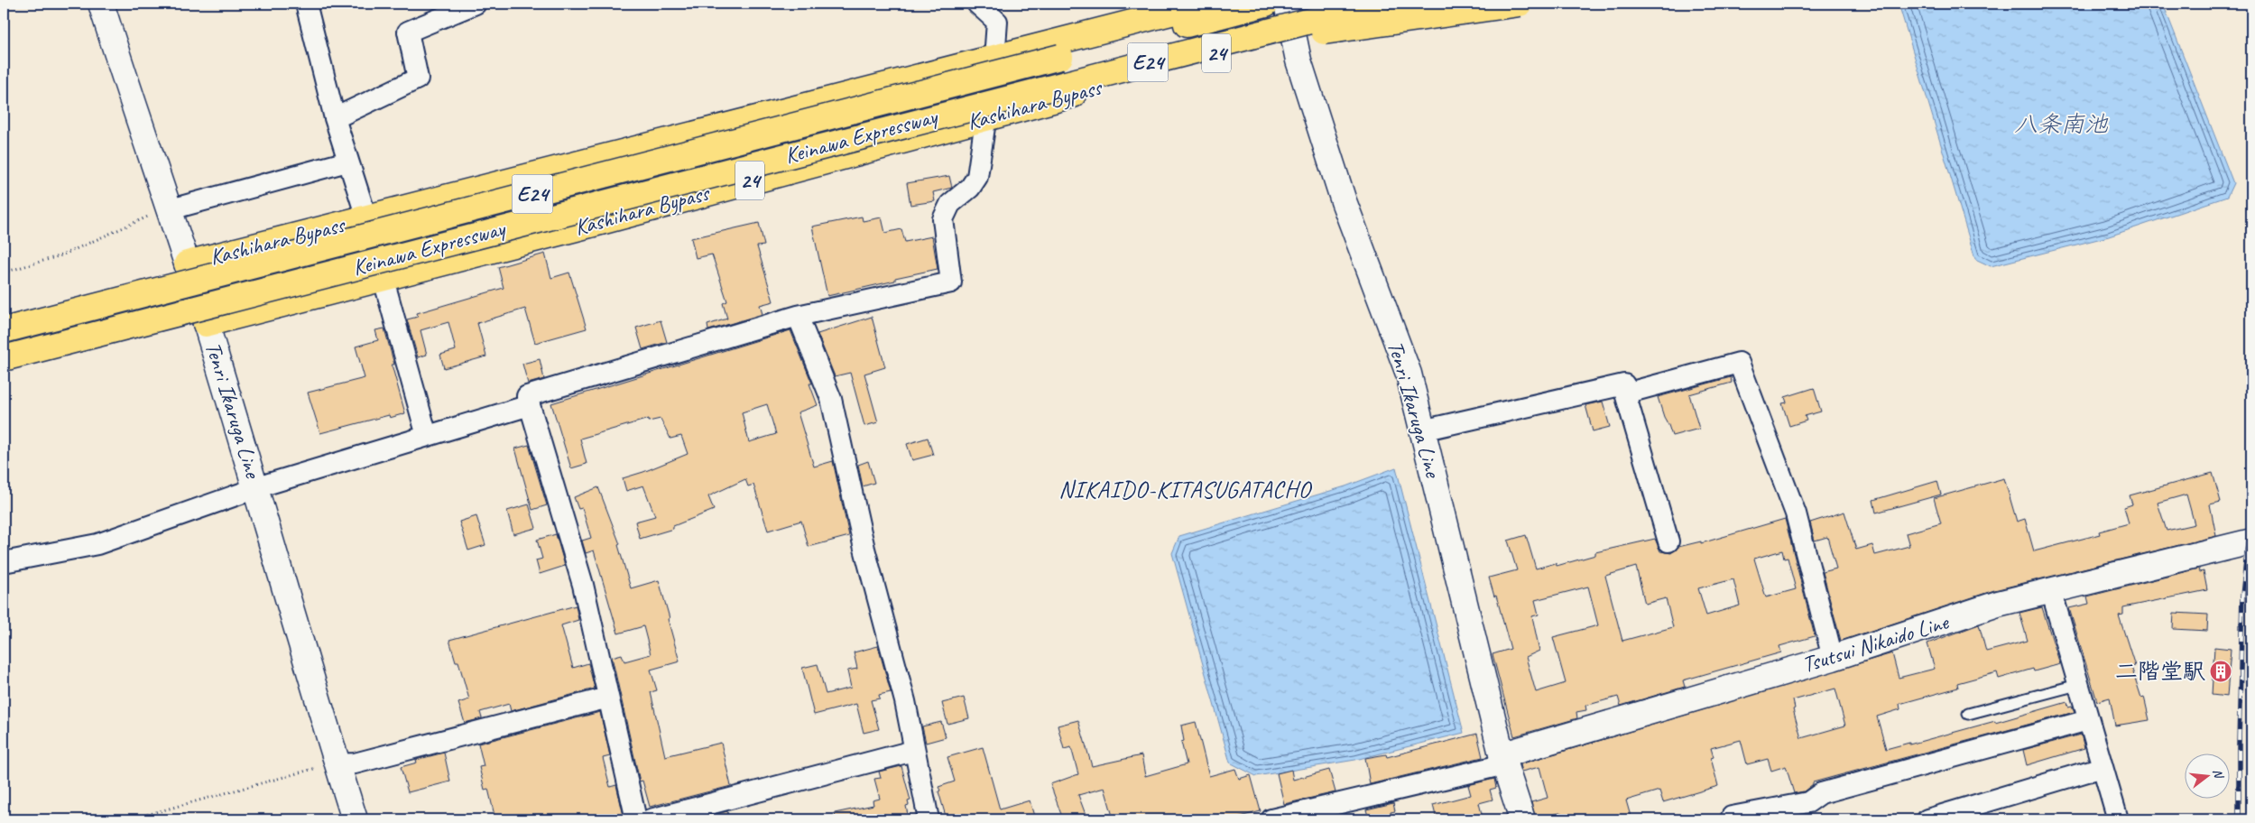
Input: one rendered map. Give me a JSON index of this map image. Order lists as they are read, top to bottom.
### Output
{
  "streets": {
    "highway": [
      "24",
      "E24",
      "Kashihara Bypass",
      "Keinawa Expressway"
    ],
    "main road": ["Tenri Ikaruga Line", "Tsutsui Nikaido Line"]
  },
  "crossings": [
    ["24", "Kashihara Bypass"],
    ["24", "Keinawa Expressway"],
    ["Kashihara Bypass", "Tenri Ikaruga Line"],
    ["Tenri Ikaruga Line", "Tsutsui Nikaido Line"]
  ],
  "districts": ["NIKAIDO-KITASUGATACHO"],
  "water": ["八条南池"],
  "places": {
    "building": ["二階堂駅"]
  },
  "north": "right"
}
